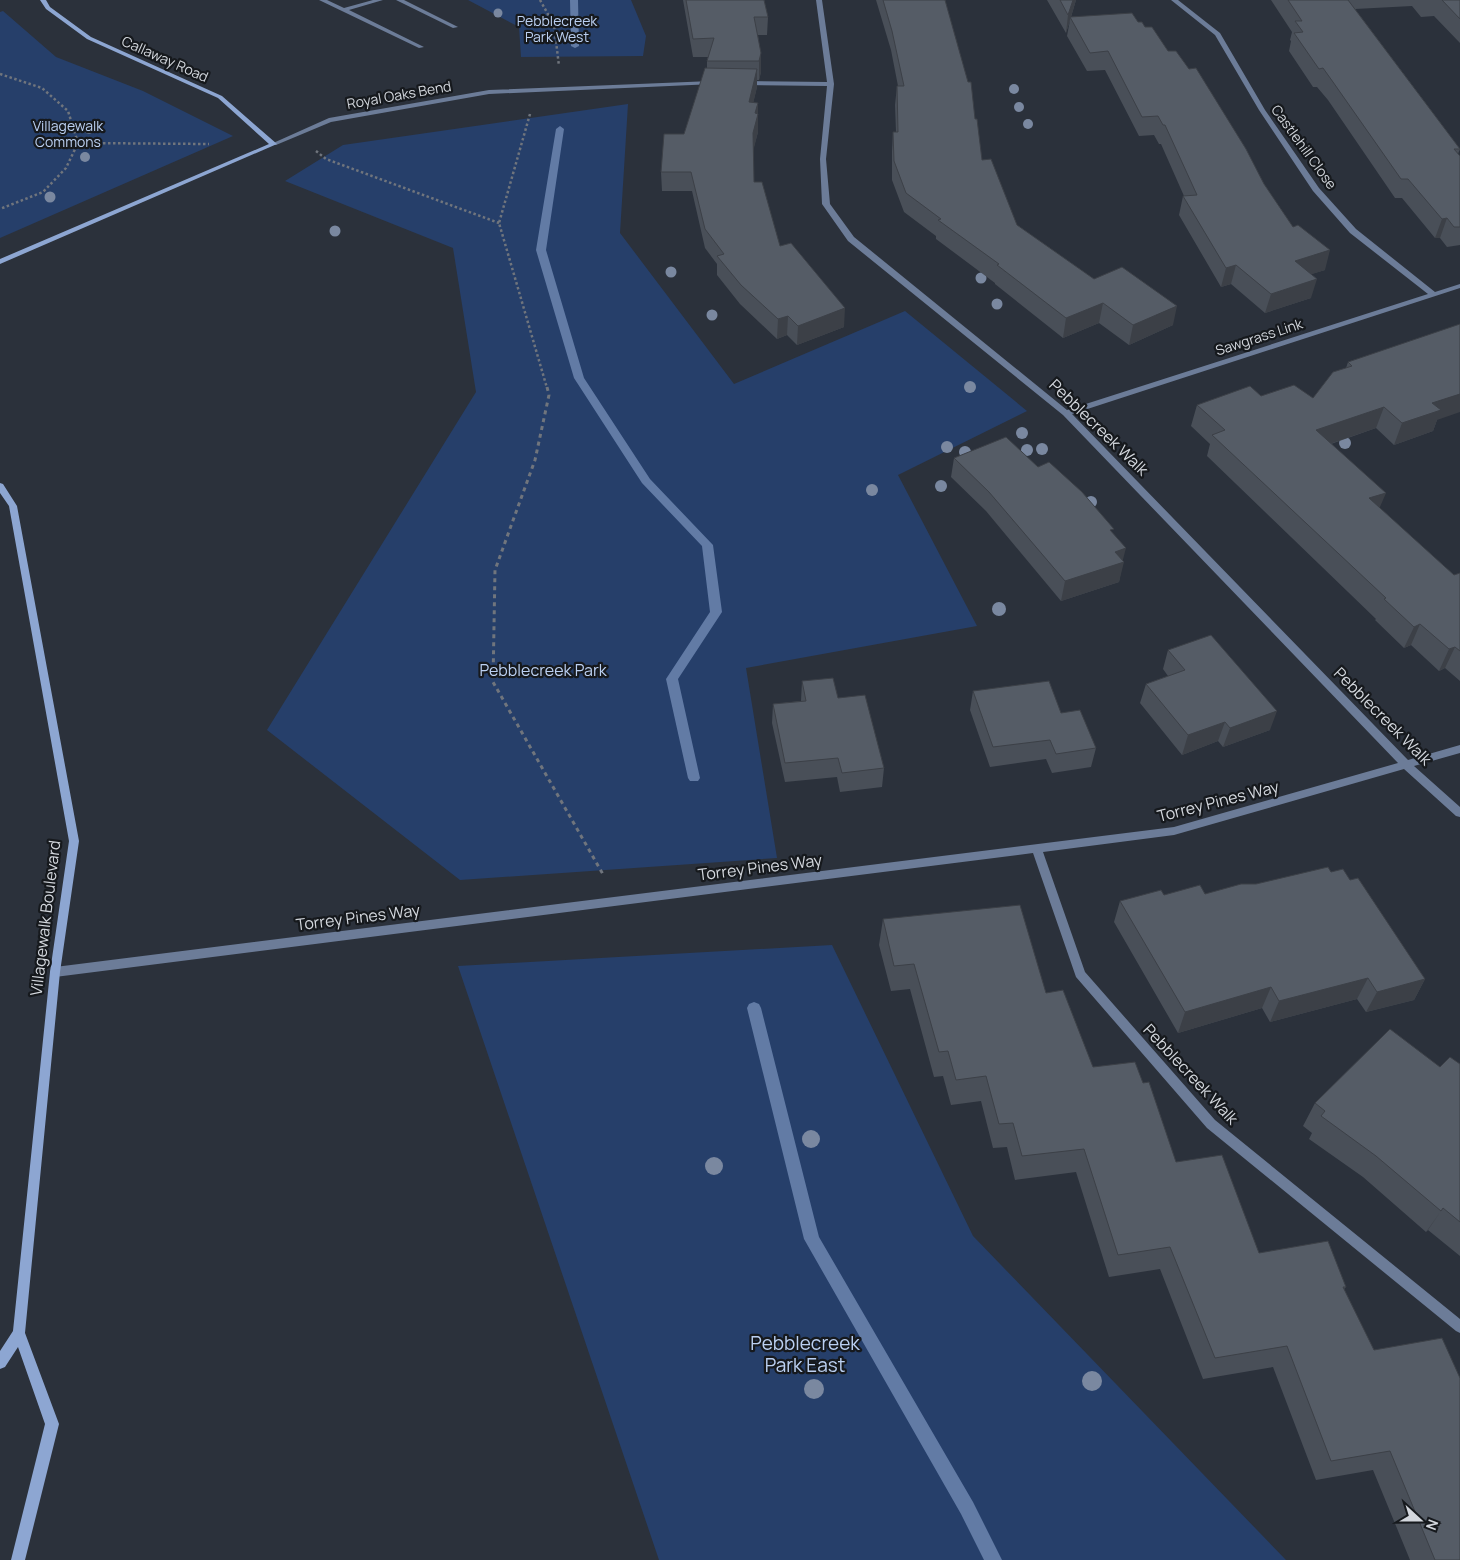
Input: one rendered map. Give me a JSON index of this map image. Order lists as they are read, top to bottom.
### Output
{
  "streets": {
    "street": [
      "Callaway Road",
      "Royal Oaks Bend",
      "Castlehill Close",
      "Sawgrass Link",
      "Pebblecreek Walk",
      "Torrey Pines Way",
      "Villagewalk Boulevard"
    ]
  },
  "crossings": [
    ["Callaway Road", "Royal Oaks Bend"],
    ["Castlehill Close", "Sawgrass Link"],
    ["Sawgrass Link", "Pebblecreek Walk"],
    ["Pebblecreek Walk", "Torrey Pines Way"],
    ["Torrey Pines Way", "Villagewalk Boulevard"]
  ],
  "parks": [
    "Pebblecreek Park West",
    "Villagewalk Commons",
    "Pebblecreek Park",
    "Pebblecreek Park East"
  ],
  "north": "right"
}
